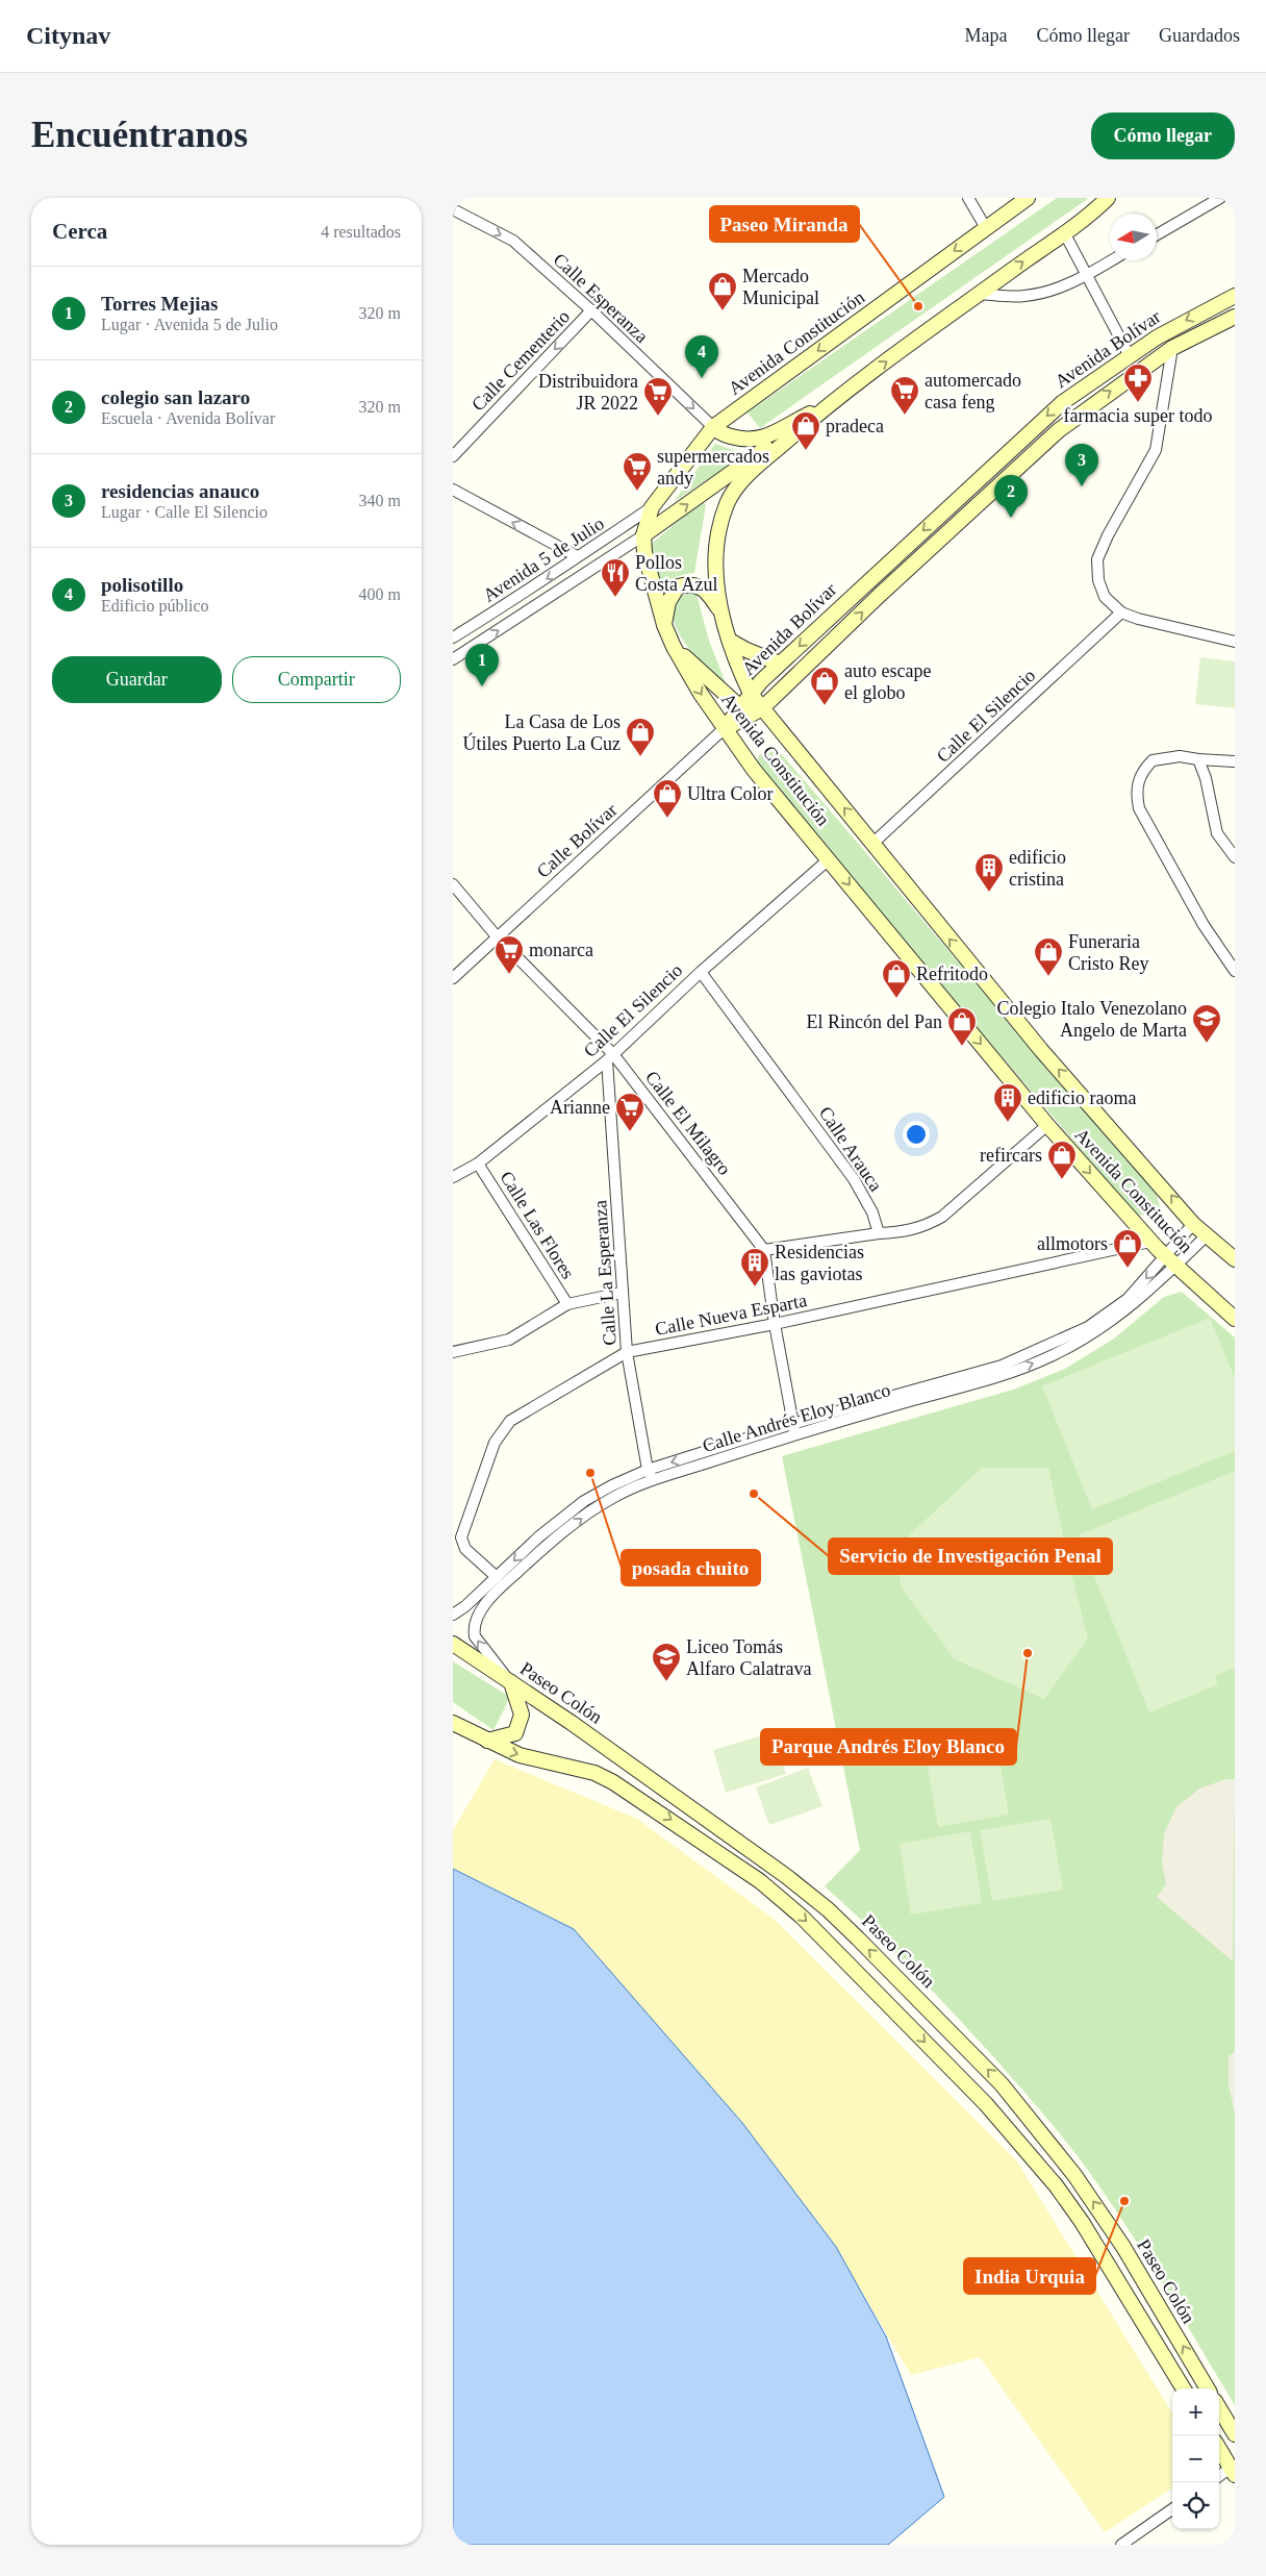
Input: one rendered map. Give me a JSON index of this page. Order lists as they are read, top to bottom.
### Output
{
  "streets": {
    "street": [
      "Calle Esperanza",
      "Avenida Constitución",
      "Avenida Bolívar",
      "Calle Cementerio",
      "Avenida 5 de Julio",
      "Calle El Silencio",
      "Calle Bolívar",
      "Calle El Milagro",
      "Calle Arauca",
      "Calle Las Flores",
      "Calle La Esperanza",
      "Calle Nueva Esparta",
      "Calle Andrés Eloy Blanco",
      "Paseo Colón"
    ]
  },
  "crossings": [
    ["Calle Esperanza", "Avenida Constitución"],
    ["Calle Esperanza", "Calle Cementerio"],
    ["Avenida Constitución", "Avenida Bolívar"],
    ["Avenida Constitución", "Avenida 5 de Julio"],
    ["Avenida Constitución", "Calle El Silencio"],
    ["Avenida Constitución", "Calle Bolívar"],
    ["Avenida Constitución", "Calle Nueva Esparta"],
    ["Avenida Constitución", "Calle Andrés Eloy Blanco"],
    ["Avenida Bolívar", "Calle Bolívar"],
    ["Calle El Silencio", "Calle El Milagro"],
    ["Calle El Silencio", "Calle Arauca"],
    ["Calle El Silencio", "Calle Las Flores"],
    ["Calle El Silencio", "Calle La Esperanza"],
    ["Calle Bolívar", "Calle El Milagro"],
    ["Calle El Milagro", "Calle La Esperanza"],
    ["Calle El Milagro", "Calle Nueva Esparta"],
    ["Calle El Milagro", "Calle Andrés Eloy Blanco"],
    ["Calle La Esperanza", "Calle Nueva Esparta"],
    ["Calle La Esperanza", "Calle Andrés Eloy Blanco"],
    ["Calle Nueva Esparta", "Calle Andrés Eloy Blanco"],
    ["Calle Andrés Eloy Blanco", "Paseo Colón"]
  ],
  "one_way": ["Calle Esperanza", "Calle Cementerio"],
  "places": {
    "other": [
      "Paseo Miranda",
      "posada chuito",
      "Servicio de Investigación Penal",
      "Parque Andrés Eloy Blanco",
      "India Urquia"
    ],
    "shop": [
      "Mercado Municipal",
      "pradeca",
      "auto escape el globo",
      "La Casa de Los Útiles Puerto La Cuz",
      "Ultra Color",
      "Funeraria Cristo Rey",
      "Refritodo",
      "El Rincón del Pan",
      "refircars",
      "allmotors"
    ],
    "pharmacy": ["farmacia super todo"],
    "supermarket": [
      "automercado casa feng",
      "Distribuidora JR 2022",
      "supermercados andy",
      "monarca",
      "Arianne"
    ],
    "restaurant": ["Pollos Costa Azul"],
    "building": ["edificio cristina", "edificio raoma", "Residencias las gaviotas"],
    "school or university": ["Colegio Italo Venezolano Angelo de Marta", "Liceo Tomás Alfaro Calatrava"]
  },
  "north": "left",
  "page": {
    "header": "Citynav",
    "nav": ["Mapa", "Cómo llegar", "Guardados"],
    "buttons": [
      "Cómo llegar",
      ["Guardar", "Compartir"]
    ],
    "title": "Encuéntranos",
    "heading": ["Cerca", "4 resultados"],
    "list": [
      {
        "mark": "1",
        "name": "Torres Mejias",
        "note": "Lugar · Avenida 5 de Julio",
        "value": "320 m"
      },
      {
        "mark": "2",
        "name": "colegio san lazaro",
        "note": "Escuela · Avenida Bolívar",
        "value": "320 m"
      },
      {
        "mark": "3",
        "name": "residencias anauco",
        "note": "Lugar · Calle El Silencio",
        "value": "340 m"
      },
      {
        "mark": "4",
        "name": "polisotillo",
        "note": "Edificio público",
        "value": "400 m"
      }
    ],
    "pins": [
      "4",
      "3",
      "2",
      "1"
    ],
    "map_buttons": ["+", "−"]
  }
}
